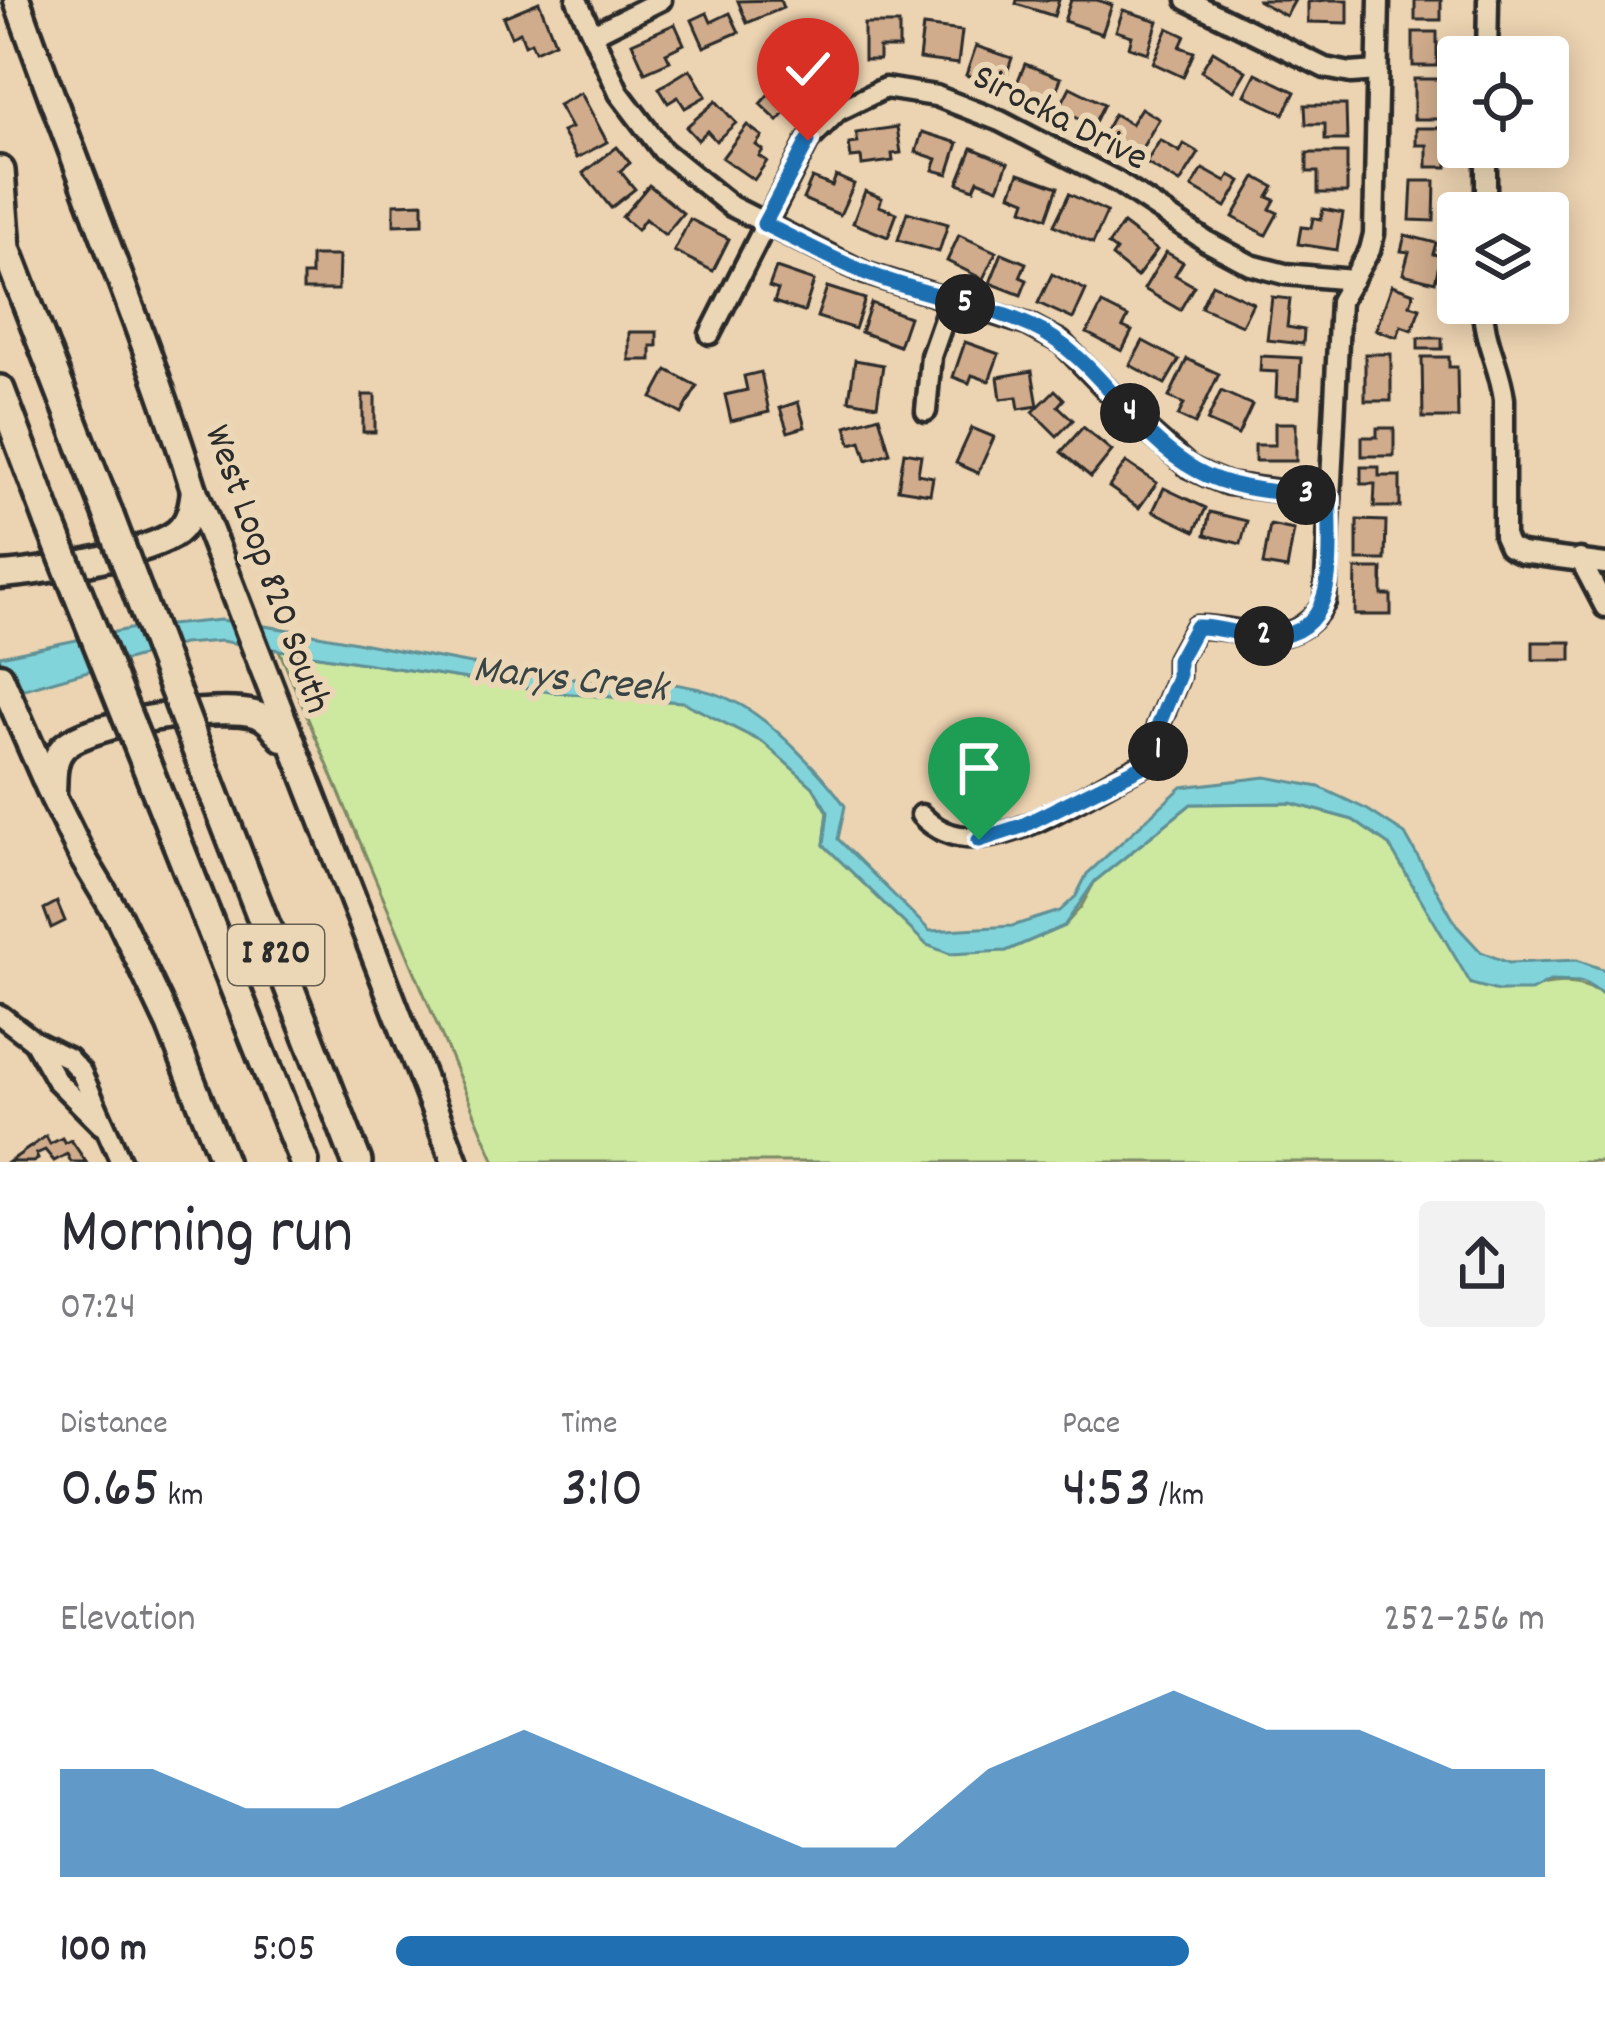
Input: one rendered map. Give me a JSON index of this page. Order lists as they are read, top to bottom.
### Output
{
  "streets": {
    "highway": ["I 820"],
    "main road": ["West Loop 820 South"],
    "street": ["Sirocka Drive"]
  },
  "water": ["Marys Creek"],
  "page": {
    "pins": [
      "5",
      "4",
      "3",
      "2",
      "1"
    ],
    "heading": ["Morning run", "07:24"],
    "stats": [
      ["Distance", "0.65 km"],
      ["Time", "3:10"],
      ["Pace", "4:53 /km"]
    ],
    "chart": ["Elevation", "252–256 m"],
    "list": [
      {
        "name": "100 m",
        "note": "5:05"
      }
    ]
  }
}
